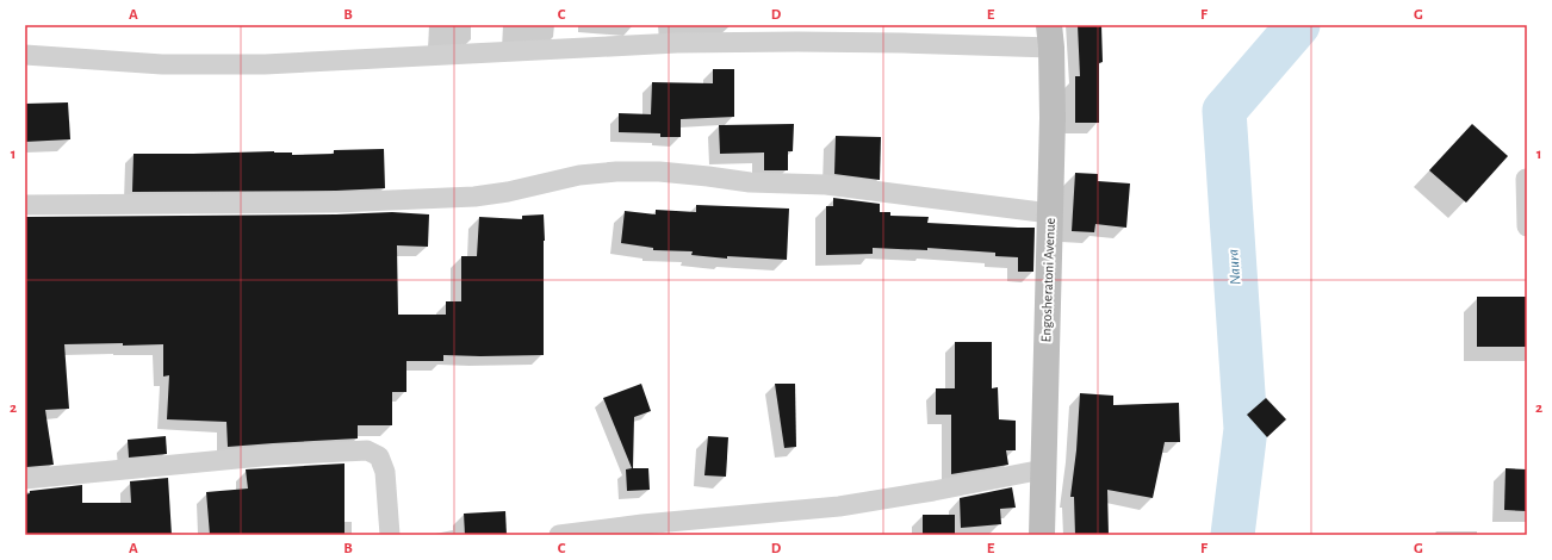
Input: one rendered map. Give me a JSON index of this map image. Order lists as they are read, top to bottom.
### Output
{
  "streets": {
    "street": ["Engosheratoni Avenue"]
  },
  "water": ["Naura"],
  "grid": {
    "columns": [
      "A",
      "B",
      "C",
      "D",
      "E",
      "F",
      "G"
    ],
    "rows": ["1", "2"]
  }
}
